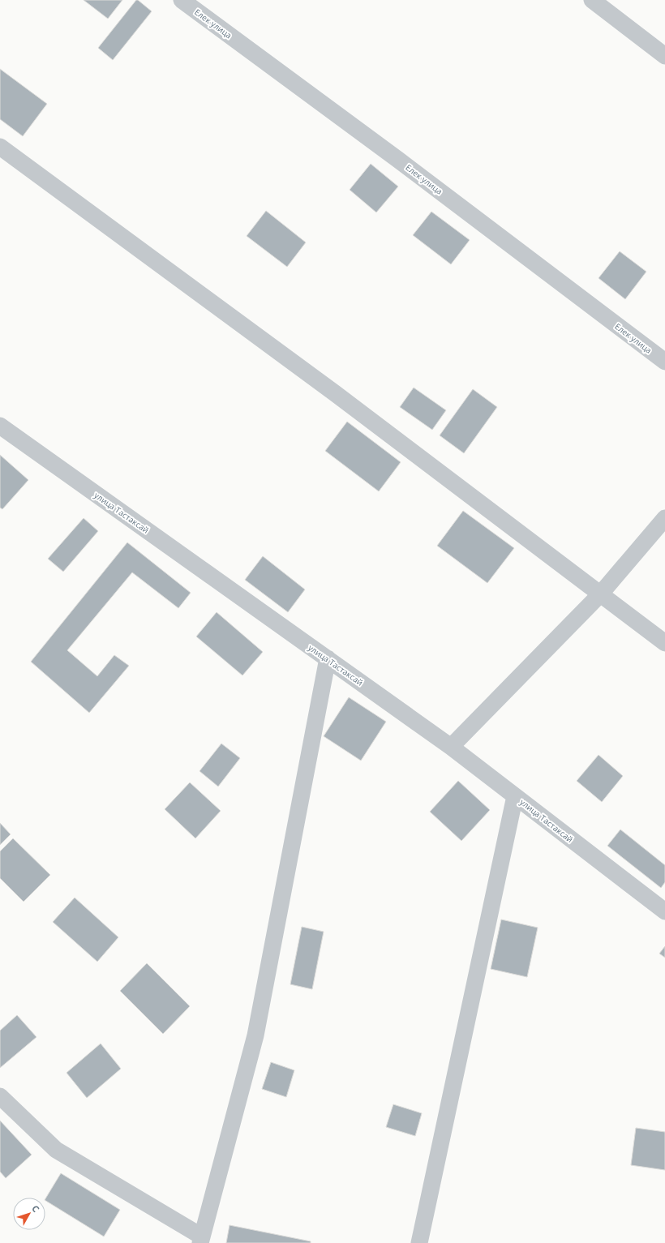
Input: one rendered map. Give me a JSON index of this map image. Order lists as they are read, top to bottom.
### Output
{
  "streets": {
    "street": ["Елек улица", "улица Тастаксай"]
  },
  "north": "top right"
}
